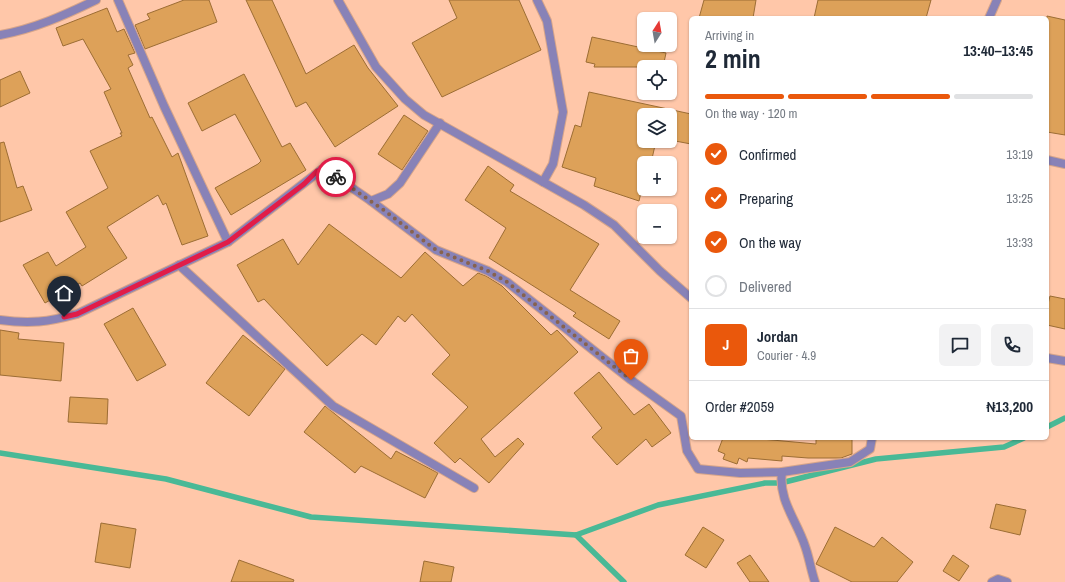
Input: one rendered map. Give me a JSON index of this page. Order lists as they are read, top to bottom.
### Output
{
  "north": "top",
  "page": {
    "map_buttons": ["+", "−"],
    "heading": ["2 min", "Arriving in", "13:40–13:45"],
    "panel": [
      "Jordan",
      "Courier · 4.9",
      "Order #2059",
      "₦13,200"
    ],
    "bar": "On the way · 120 m",
    "list": [
      ["Confirmed", "13:19"],
      ["Preparing", "13:25"],
      ["On the way", "13:33"],
      "Delivered"
    ],
    "round": "J"
  }
}
